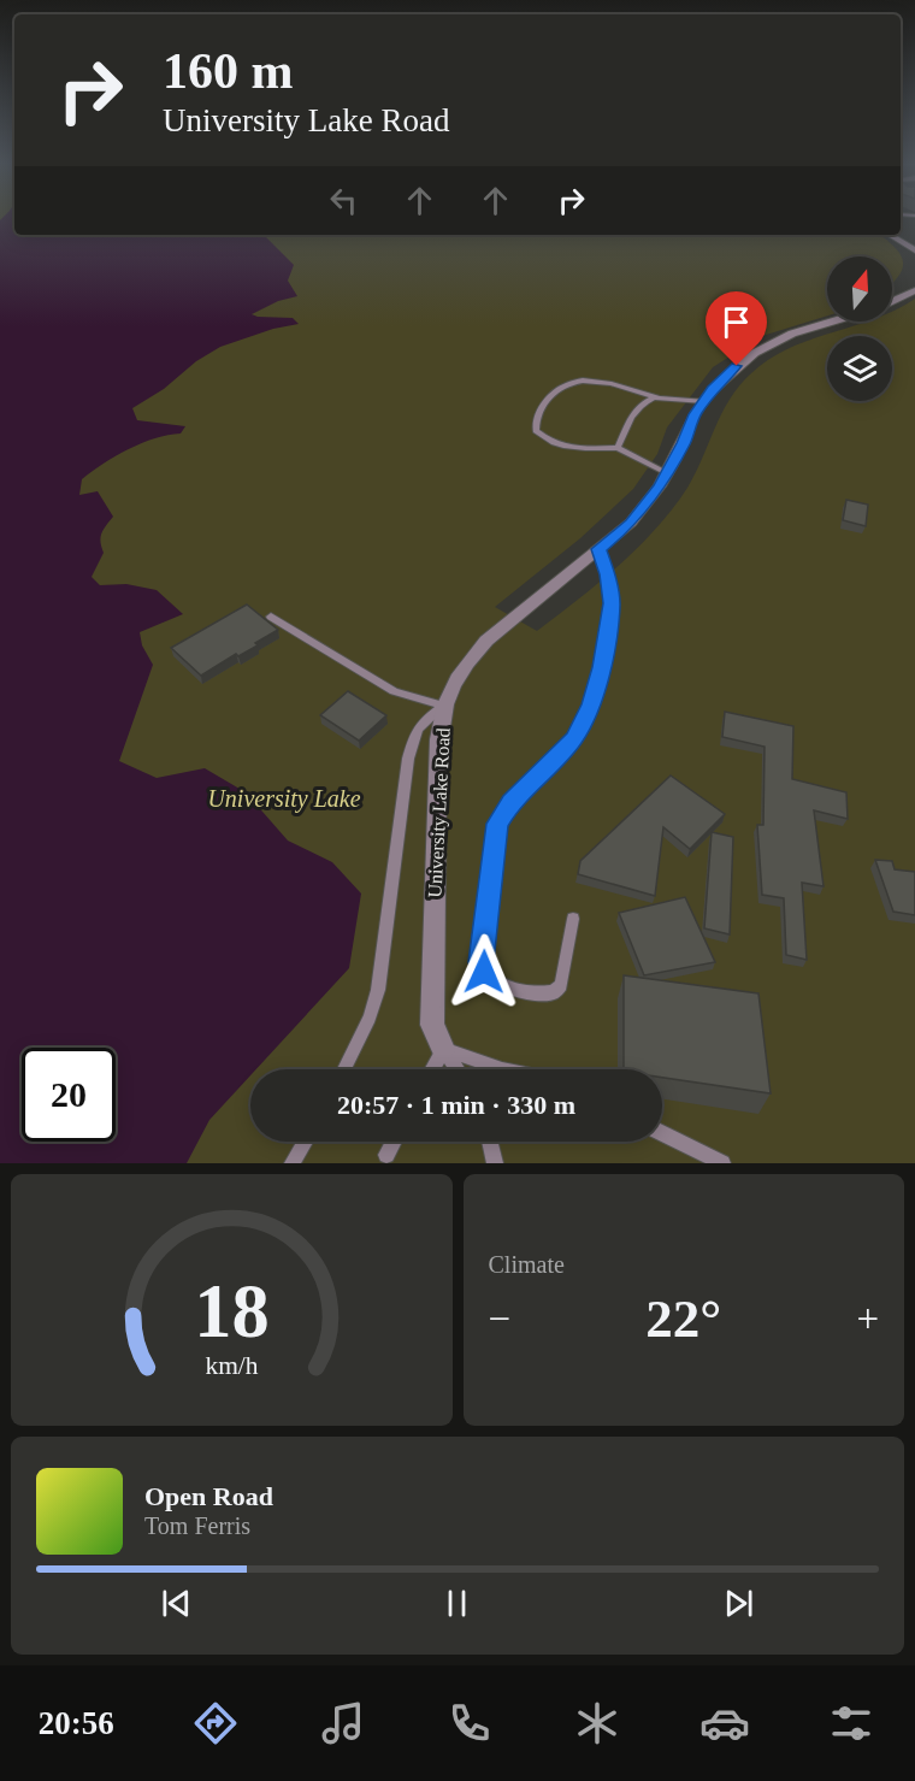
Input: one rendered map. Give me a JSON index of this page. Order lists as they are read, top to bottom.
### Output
{
  "streets": {
    "street": ["University Lake Road"]
  },
  "parks": ["University Lake"],
  "north": "top",
  "page": {
    "turn": ["160 m", "University Lake Road"],
    "limit": "20",
    "trip": "20:57 · 1 min · 330 m",
    "tile": "Climate",
    "heat": ["−", "22°", "+"],
    "song": ["Open Road", "Tom Ferris"],
    "tabs": "20:56",
    "gauge": ["18", "km/h"]
  }
}
